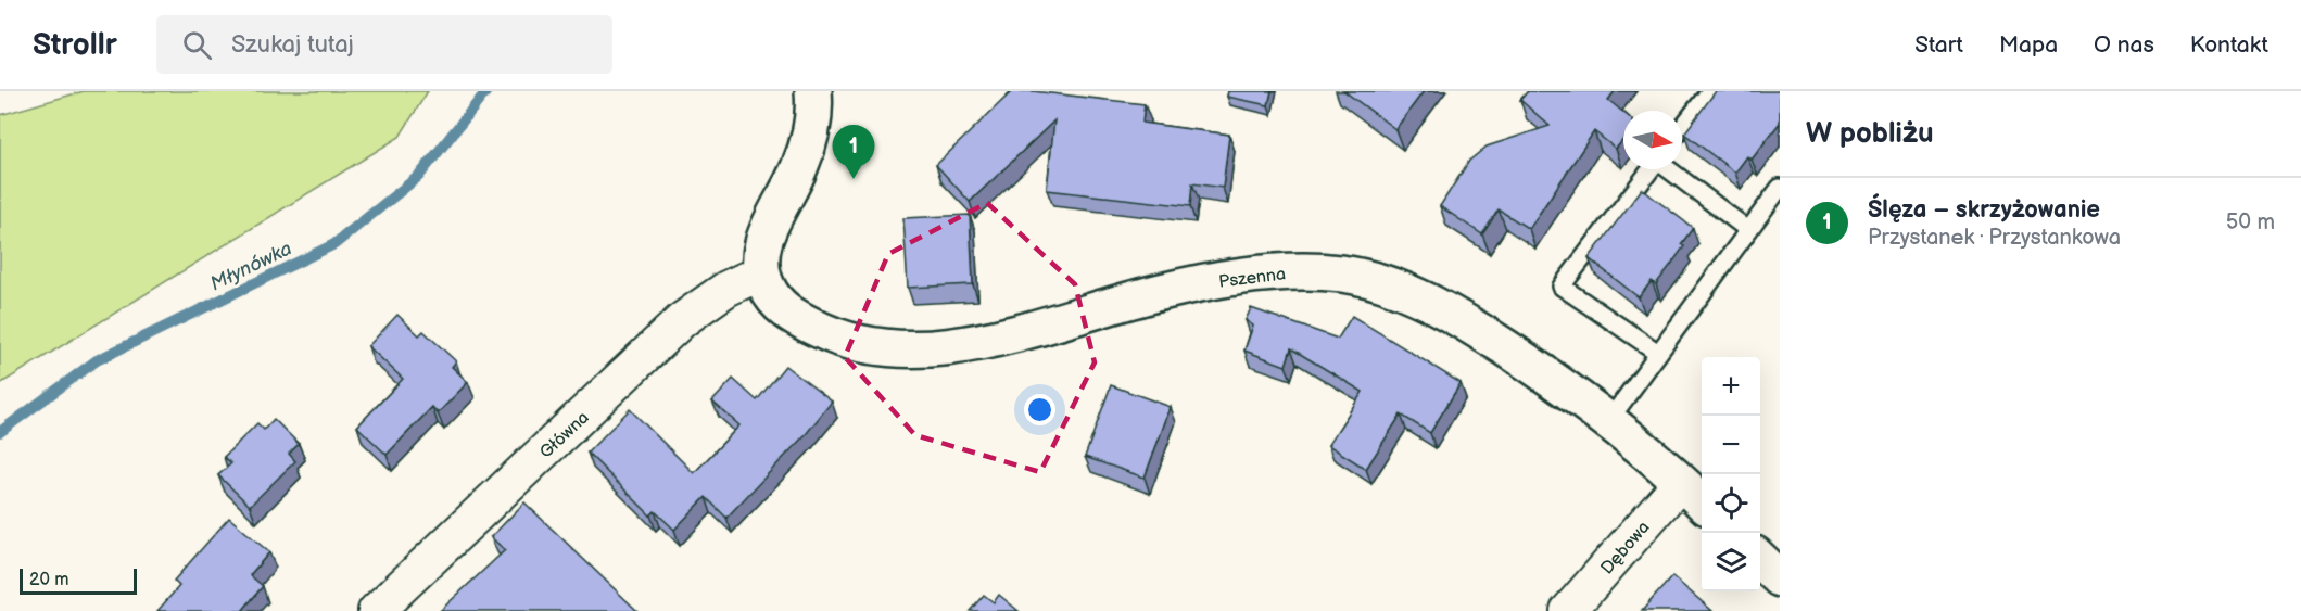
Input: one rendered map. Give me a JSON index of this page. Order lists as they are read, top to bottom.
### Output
{
  "streets": {
    "street": ["Pszenna", "Główna", "Dębowa"]
  },
  "crossings": [
    ["Pszenna", "Główna"],
    ["Pszenna", "Dębowa"]
  ],
  "water": ["Młynówka"],
  "scale_bar": "20 m",
  "north": "right",
  "page": {
    "header": "Strollr",
    "search": "Szukaj tutaj",
    "nav": [
      "Start",
      "Mapa",
      "O nas",
      "Kontakt"
    ],
    "heading": "W pobliżu",
    "pins": "1",
    "list": [
      {
        "mark": "1",
        "name": "Ślęza – skrzyżowanie",
        "note": "Przystanek · Przystankowa",
        "value": "50 m"
      }
    ],
    "map_buttons": ["+", "−"],
    "scale": "20 m"
  }
}
